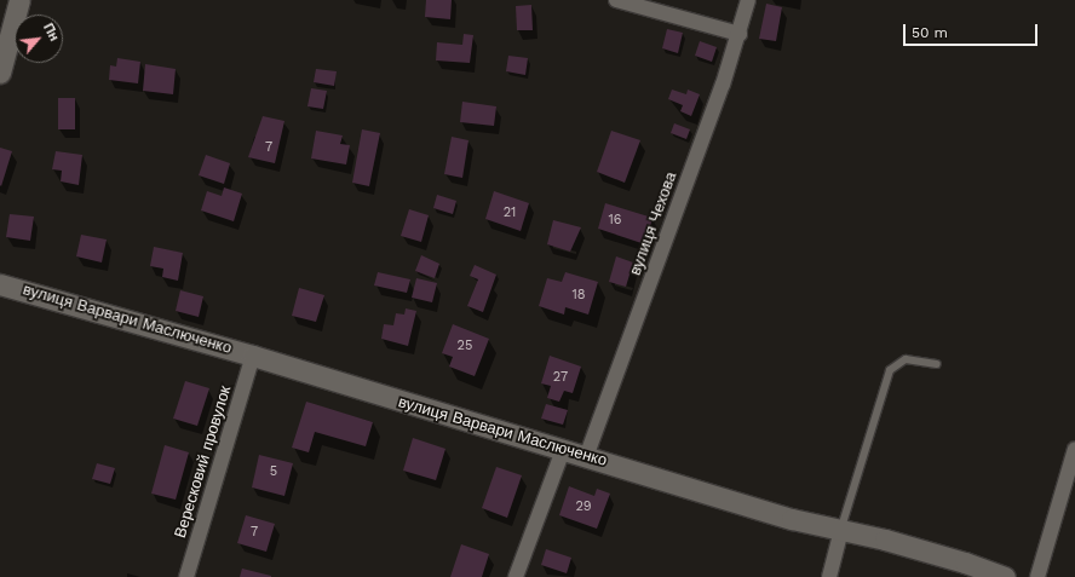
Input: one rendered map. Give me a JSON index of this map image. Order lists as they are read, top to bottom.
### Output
{
  "streets": {
    "street": ["вулиця Чехова", "вулиця Варвари Маслюченко", "Вересковий провулок"]
  },
  "crossings": [
    ["вулиця Чехова", "вулиця Варвари Маслюченко"],
    ["вулиця Варвари Маслюченко", "Вересковий провулок"]
  ],
  "house_numbers": [
    "7",
    "21",
    "16",
    "18",
    "25",
    "27",
    "5",
    "29",
    "7"
  ],
  "scale_bar": "50 m",
  "north": "top right"
}
